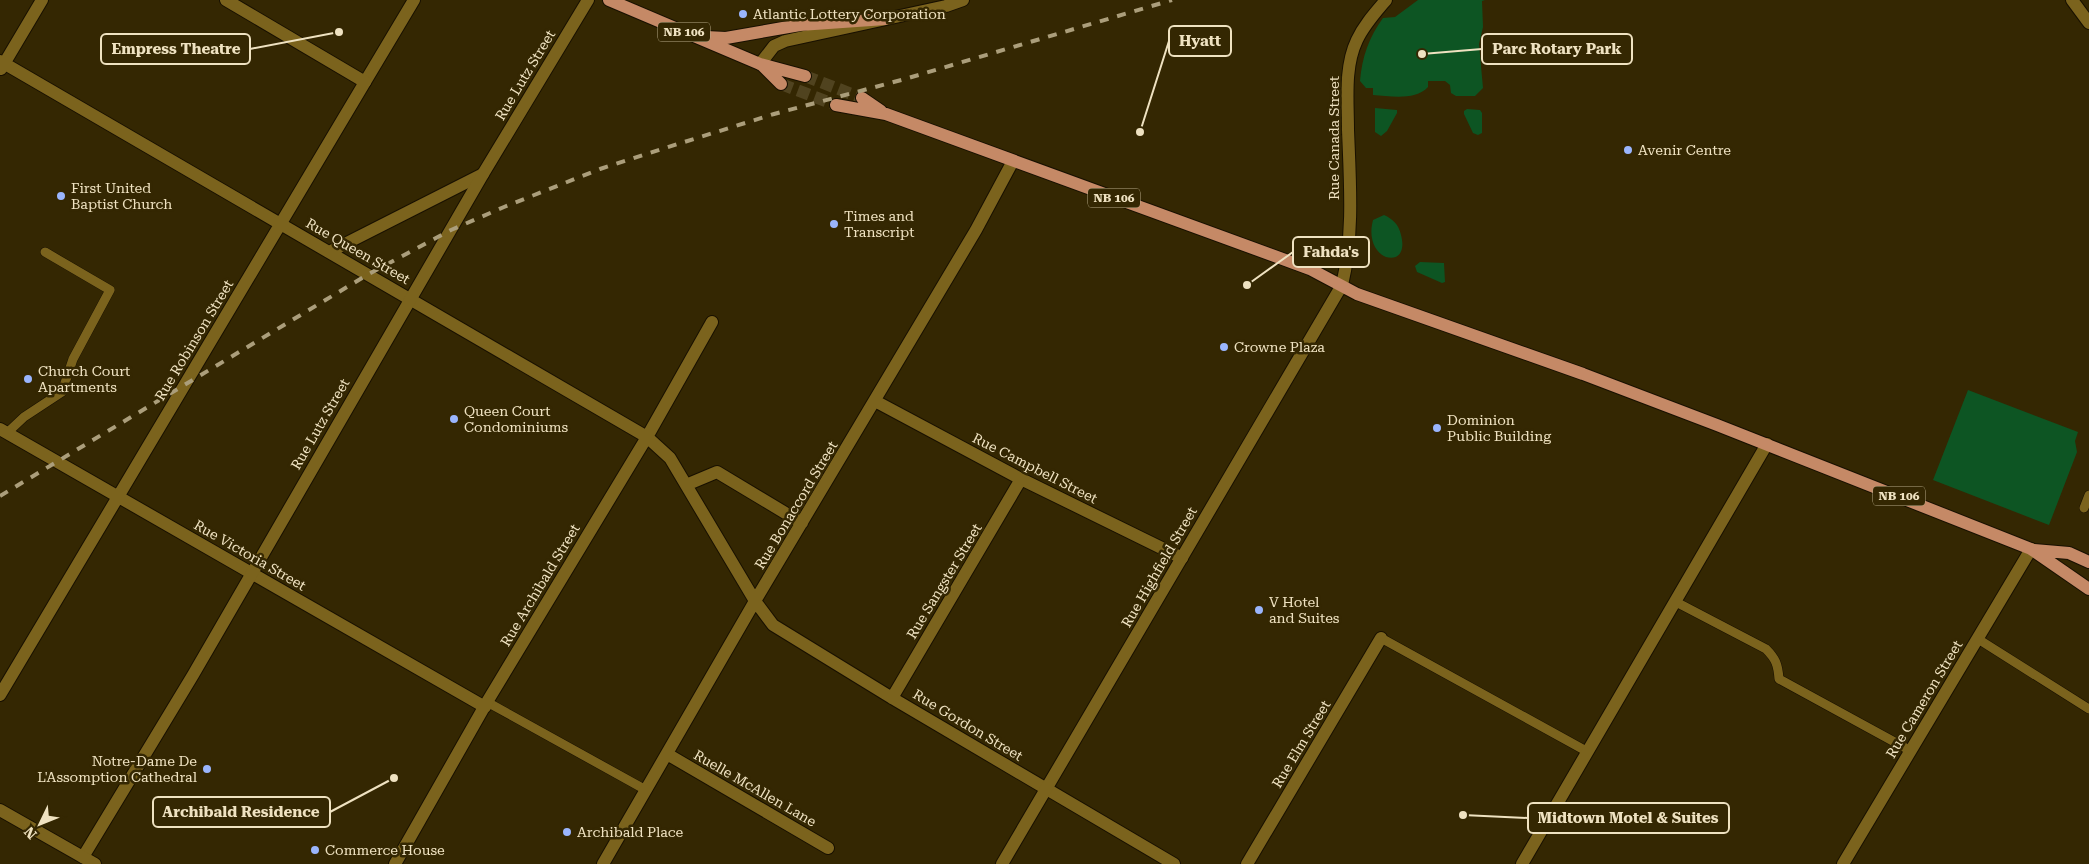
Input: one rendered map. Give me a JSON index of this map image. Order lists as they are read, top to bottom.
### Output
{
  "streets": {
    "main road": ["NB 106"],
    "street": [
      "Rue Lutz Street",
      "Rue Canada Street",
      "Rue Queen Street",
      "Rue Robinson Street",
      "Rue Campbell Street",
      "Rue Bonaccord Street",
      "Rue Victoria Street",
      "Rue Highfield Street",
      "Rue Sangster Street",
      "Rue Archibald Street",
      "Rue Cameron Street",
      "Rue Gordon Street",
      "Rue Elm Street",
      "Ruelle McAllen Lane"
    ]
  },
  "crossings": [
    ["NB 106", "Rue Canada Street"],
    ["NB 106", "Rue Bonaccord Street"],
    ["NB 106", "Rue Highfield Street"],
    ["NB 106", "Rue Cameron Street"],
    ["Rue Lutz Street", "Rue Queen Street"],
    ["Rue Lutz Street", "Rue Victoria Street"],
    ["Rue Canada Street", "Rue Highfield Street"],
    ["Rue Queen Street", "Rue Robinson Street"],
    ["Rue Queen Street", "Rue Bonaccord Street"],
    ["Rue Queen Street", "Rue Archibald Street"],
    ["Rue Queen Street", "Rue Gordon Street"],
    ["Rue Robinson Street", "Rue Victoria Street"],
    ["Rue Campbell Street", "Rue Bonaccord Street"],
    ["Rue Campbell Street", "Rue Highfield Street"],
    ["Rue Campbell Street", "Rue Sangster Street"],
    ["Rue Bonaccord Street", "Rue Gordon Street"],
    ["Rue Bonaccord Street", "Ruelle McAllen Lane"],
    ["Rue Victoria Street", "Rue Archibald Street"],
    ["Rue Highfield Street", "Rue Gordon Street"],
    ["Rue Sangster Street", "Rue Gordon Street"]
  ],
  "places": [
    "Atlantic Lottery Corporation",
    "Empress Theatre",
    "Parc Rotary Park",
    "Hyatt",
    "Avenir Centre",
    "First United Baptist Church",
    "Times and Transcript",
    "Fahda's",
    "Crowne Plaza",
    "Church Court Apartments",
    "Queen Court Condominiums",
    "Dominion Public Building",
    "V Hotel and Suites",
    "Notre-Dame De L'Assomption Cathedral",
    "Archibald Residence",
    "Midtown Motel & Suites",
    "Archibald Place",
    "Commerce House"
  ],
  "north": "bottom left"
}
